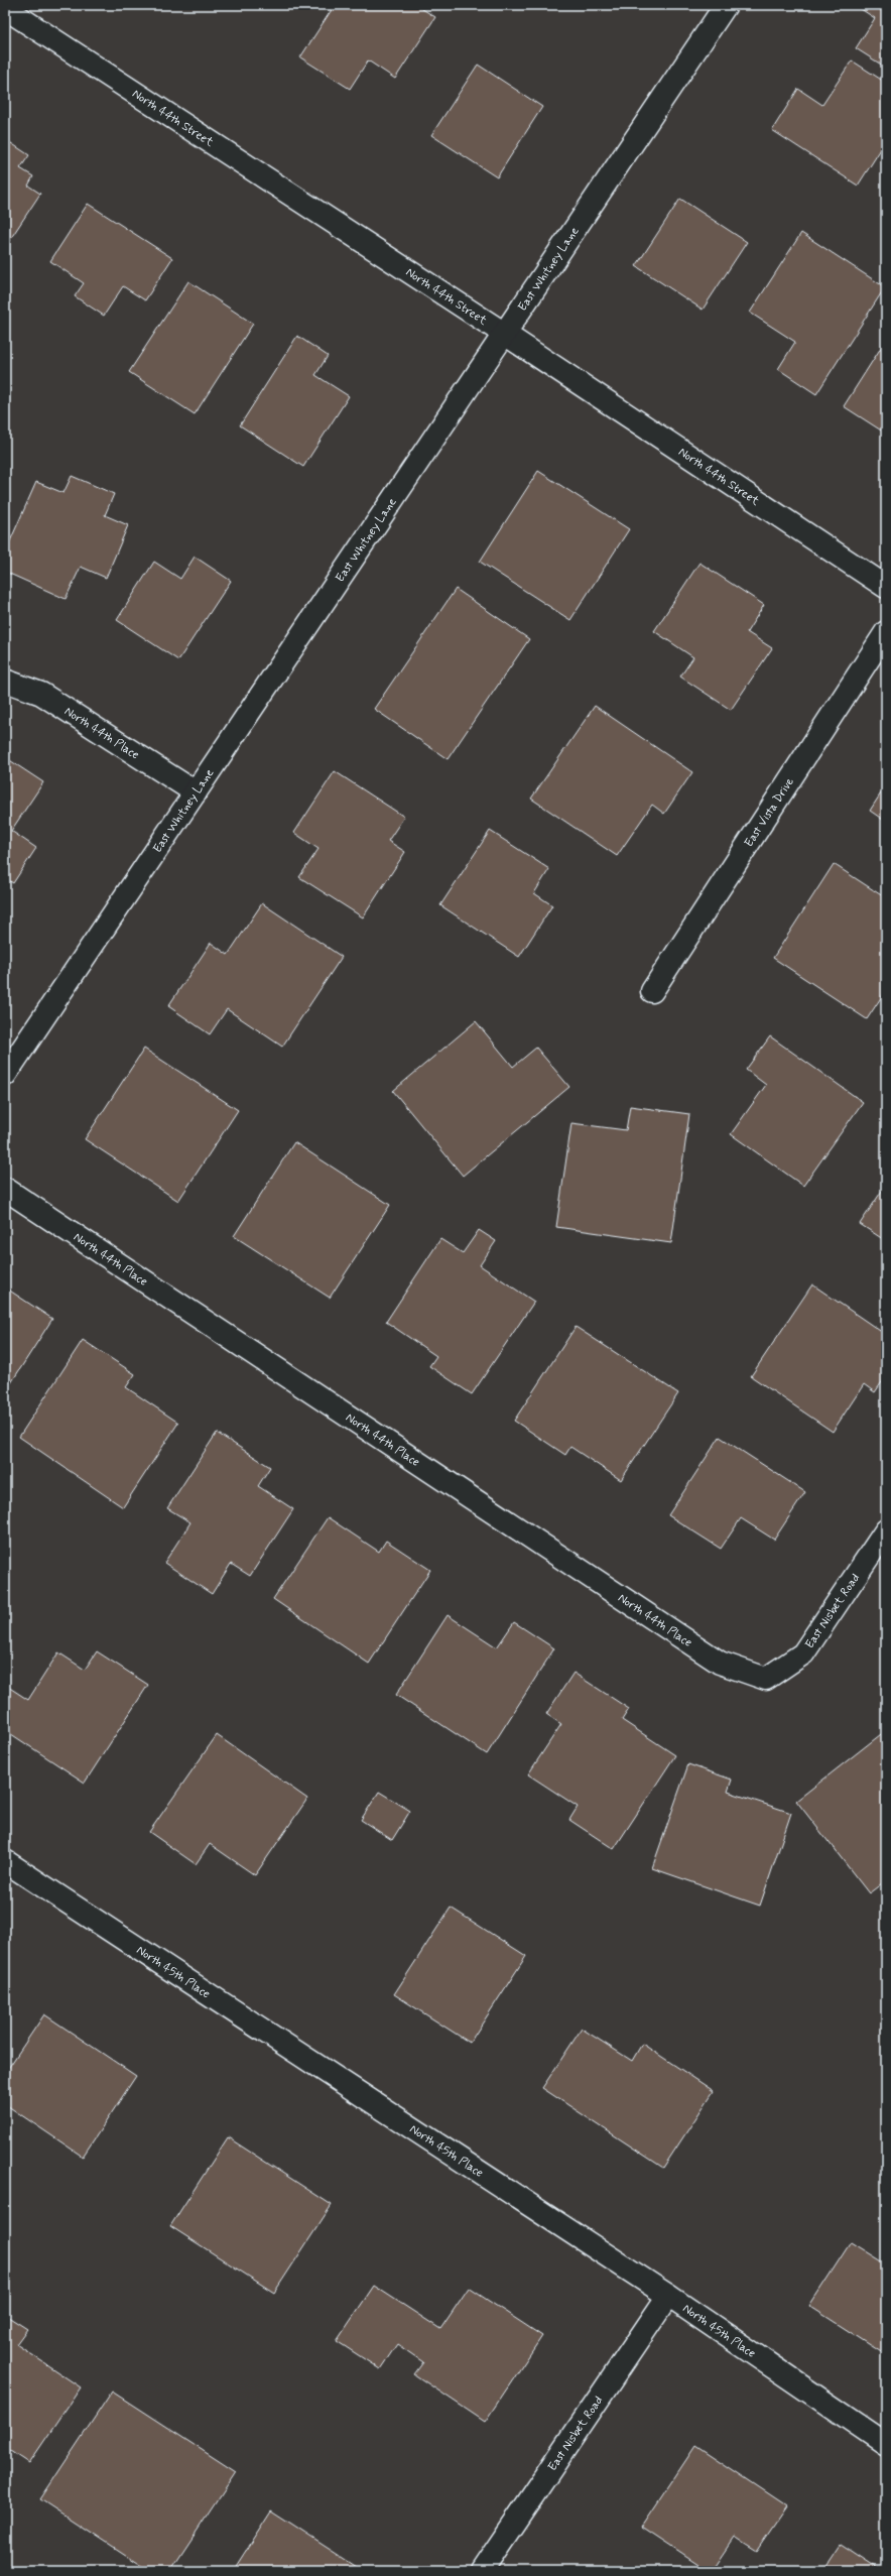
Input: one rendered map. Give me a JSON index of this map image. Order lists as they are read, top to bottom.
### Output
{
  "streets": {
    "street": [
      "North 44th Street",
      "East Whitney Lane",
      "North 44th Place",
      "East Vista Drive",
      "East Nisbet Road",
      "North 45th Place"
    ]
  },
  "crossings": [
    ["North 44th Street", "East Whitney Lane"],
    ["East Whitney Lane", "North 44th Place"],
    ["North 44th Place", "East Nisbet Road"],
    ["East Nisbet Road", "North 45th Place"]
  ]
}
